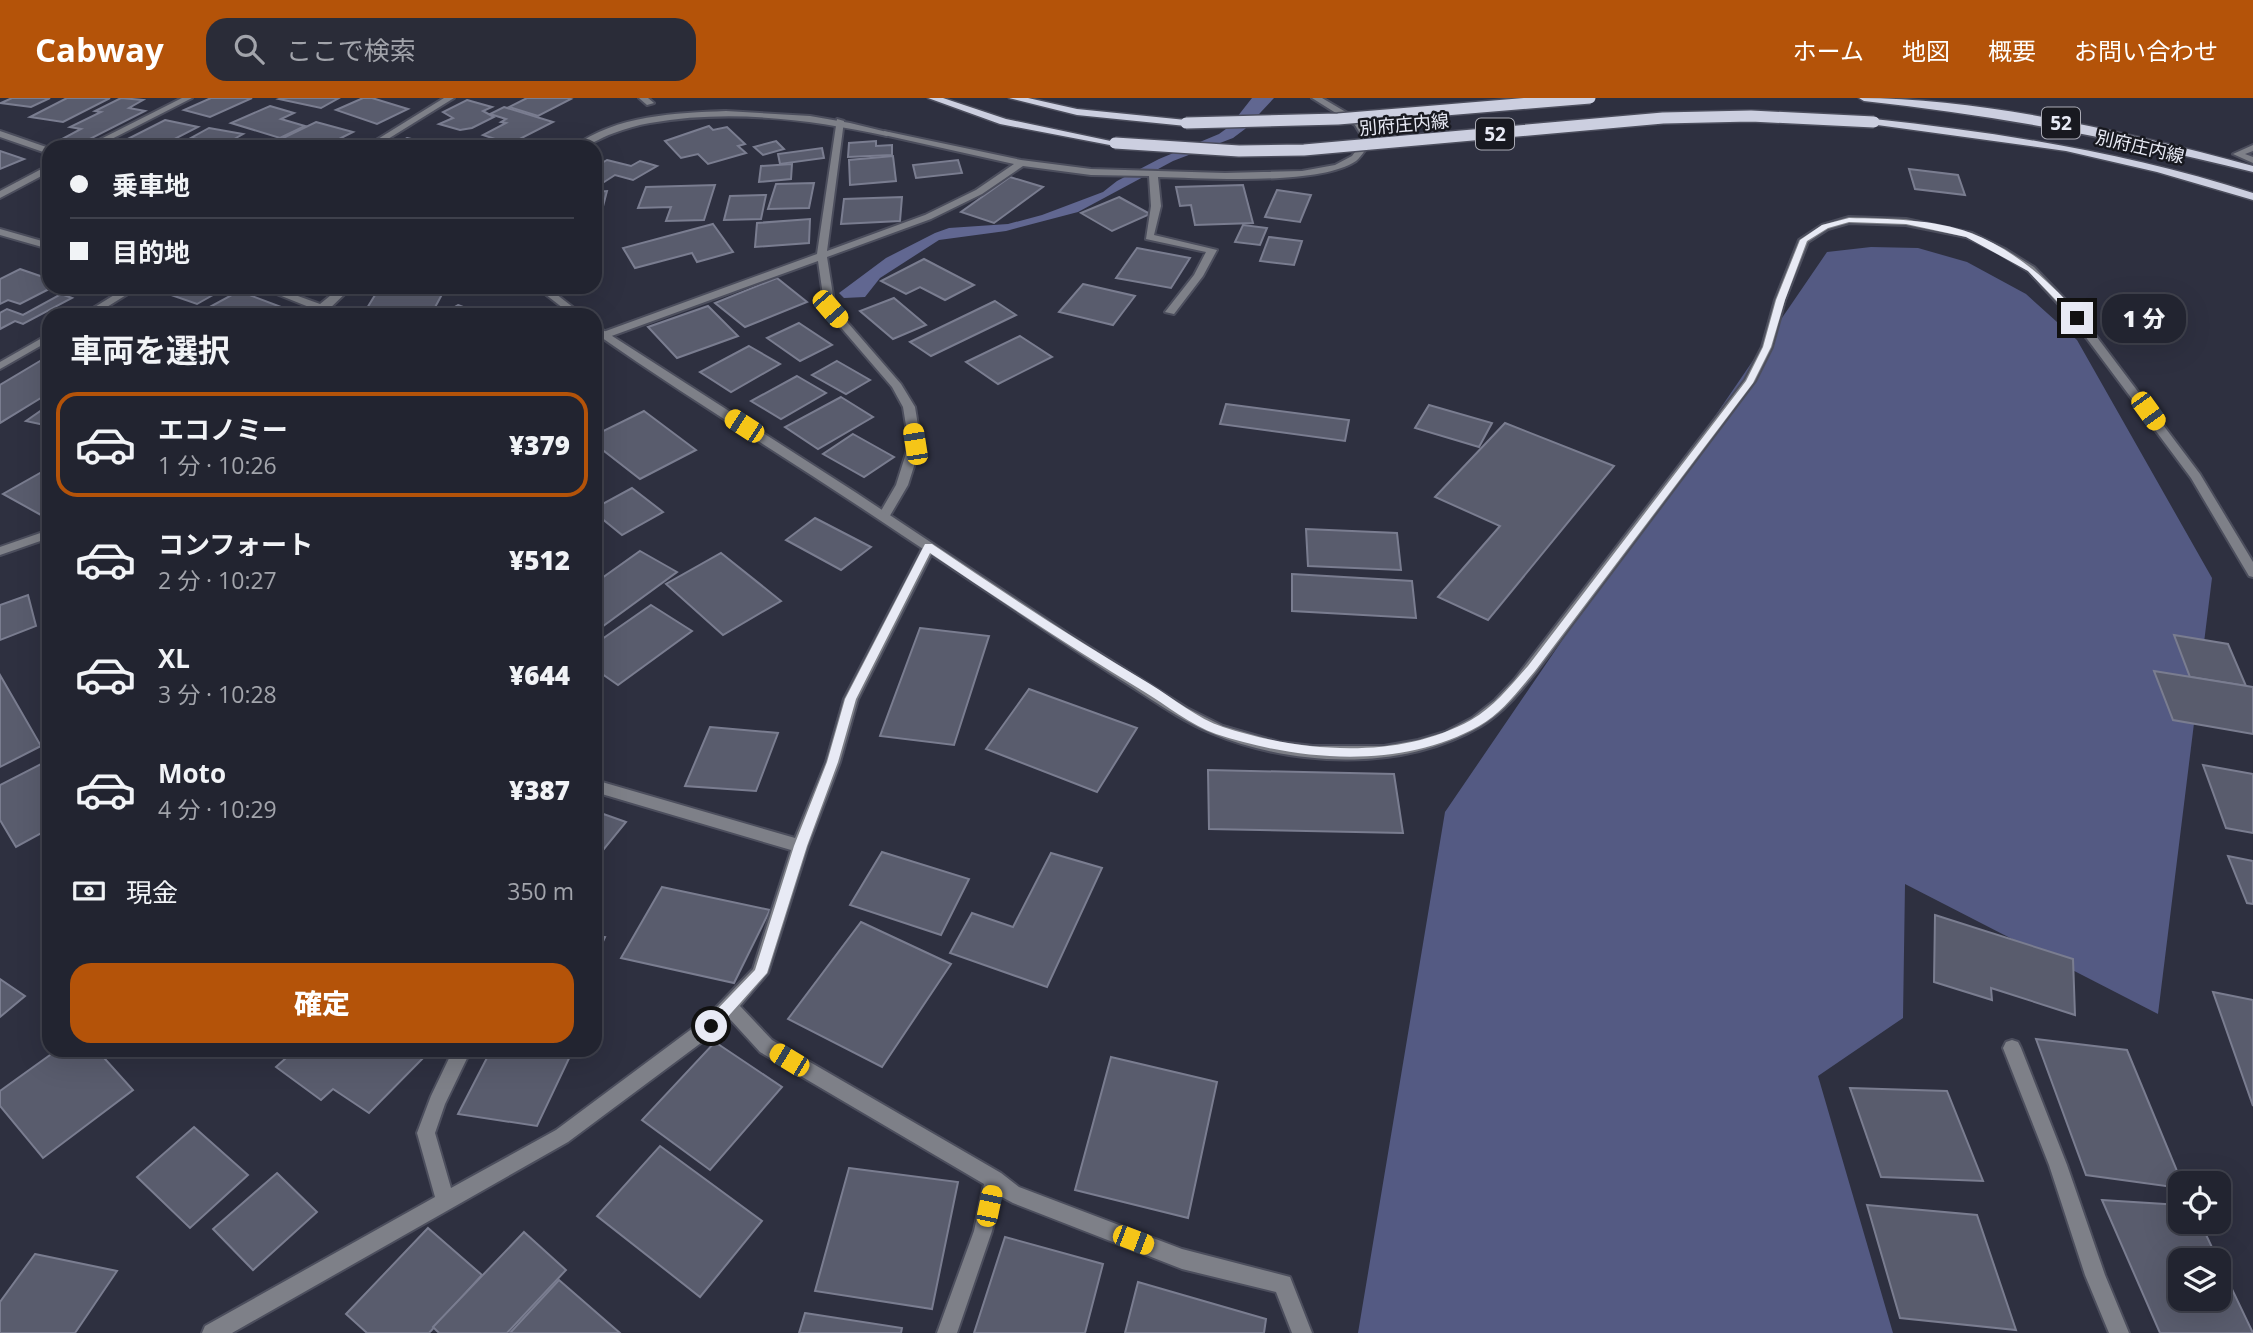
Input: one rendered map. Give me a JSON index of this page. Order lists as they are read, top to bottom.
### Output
{
  "streets": {
    "main road": ["52", "別府庄内線"]
  },
  "page": {
    "header": "Cabway",
    "search": "ここで検索",
    "nav": [
      "ホーム",
      "地図",
      "概要",
      "お問い合わせ"
    ],
    "banner": ["乗車地", "目的地"],
    "bubble": "1 分",
    "heading": "車両を選択",
    "list": [
      {
        "name": "エコノミー",
        "note": "1 分 · 10:26",
        "value": "¥379"
      },
      {
        "name": "コンフォート",
        "note": "2 分 · 10:27",
        "value": "¥512"
      },
      {
        "name": "XL",
        "note": "3 分 · 10:28",
        "value": "¥644"
      },
      {
        "name": "Moto",
        "note": "4 分 · 10:29",
        "value": "¥387"
      }
    ],
    "pay": ["現金", "350 m"],
    "buttons": "確定"
  }
}
